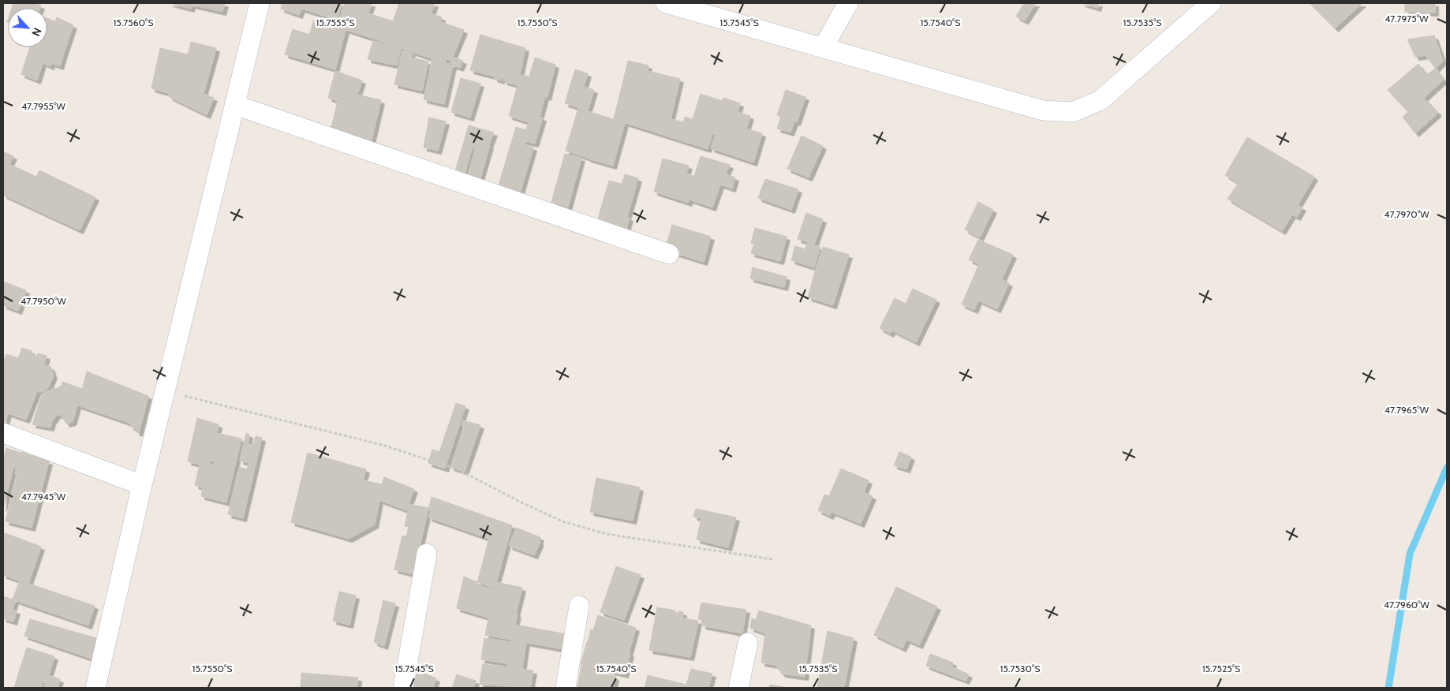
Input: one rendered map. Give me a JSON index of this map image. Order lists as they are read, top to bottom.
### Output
{
  "north": "bottom right",
  "coordinates": [
    "47.7975°W",
    "15.7560°S",
    "15.7555°S",
    "15.7550°S",
    "15.7545°S",
    "15.7540°S",
    "15.7535°S",
    "47.7955°W",
    "47.7970°W",
    "47.7950°W",
    "47.7965°W",
    "47.7945°W",
    "47.7960°W",
    "15.7530°S",
    "15.7525°S"
  ]
}
